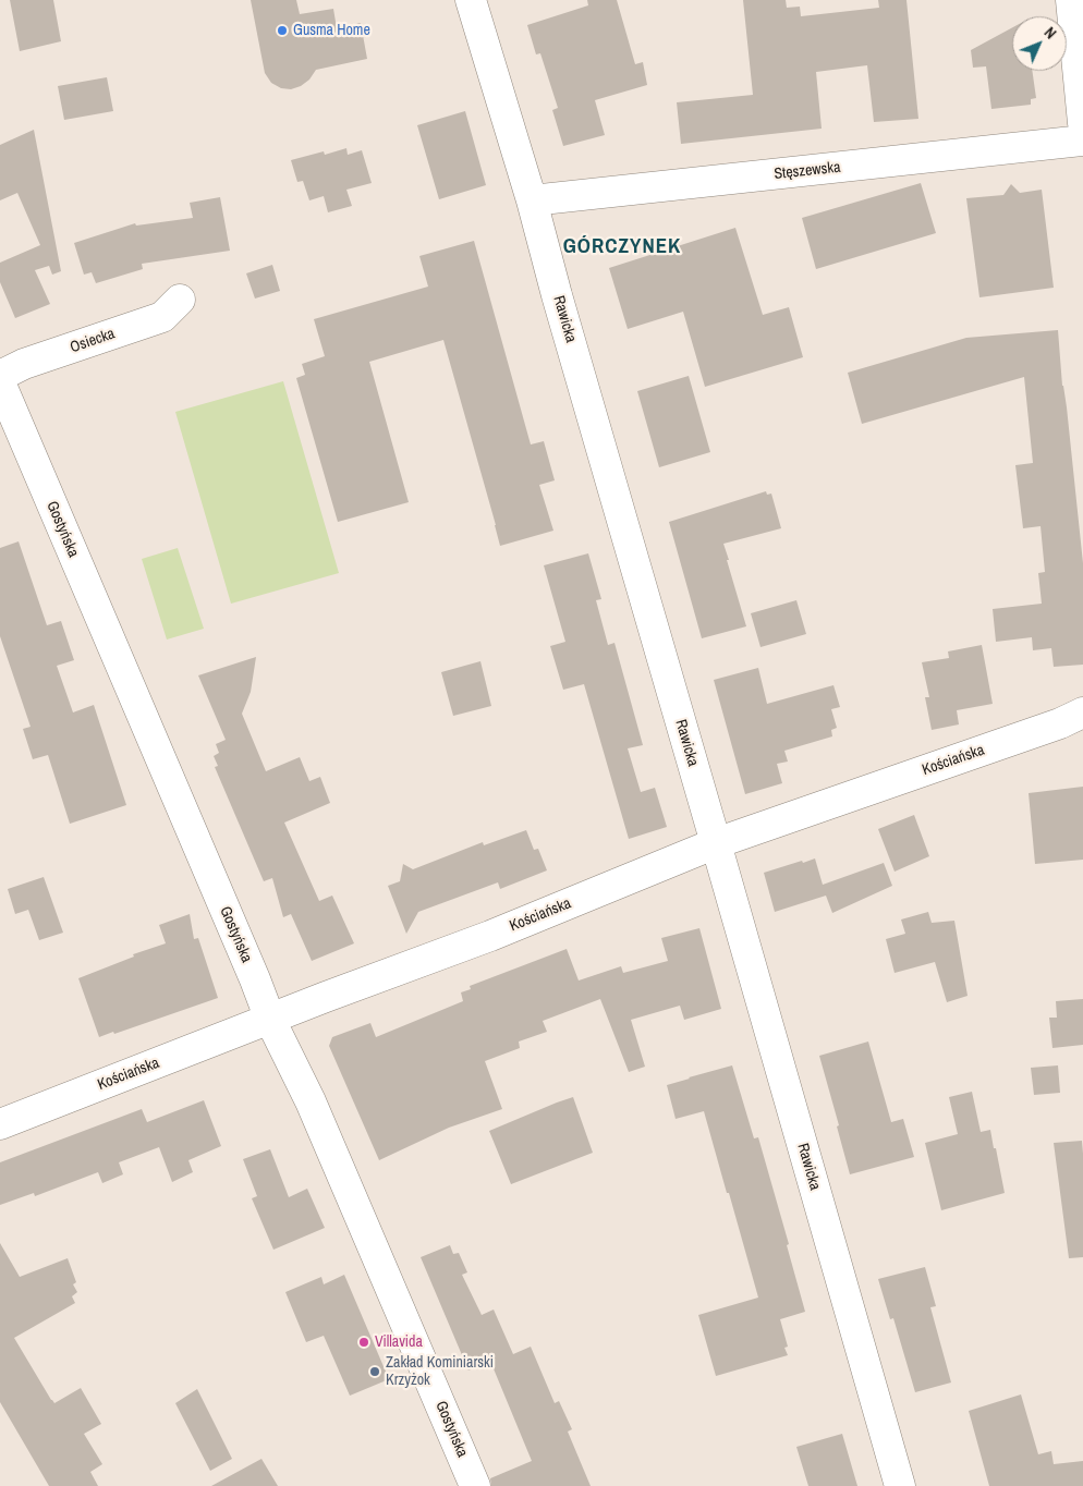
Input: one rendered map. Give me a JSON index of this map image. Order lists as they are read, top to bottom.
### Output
{
  "streets": {
    "street": [
      "Stęszewska",
      "Rawicka",
      "Osiecka",
      "Gostyńska",
      "Kościańska"
    ]
  },
  "crossings": [
    ["Stęszewska", "Rawicka"],
    ["Rawicka", "Kościańska"],
    ["Gostyńska", "Kościańska"]
  ],
  "districts": ["GÓRCZYNEK"],
  "places": ["Gusma Home", "Villavida", "Zakład Kominiarski Krzyżok"],
  "north": "top right"
}
